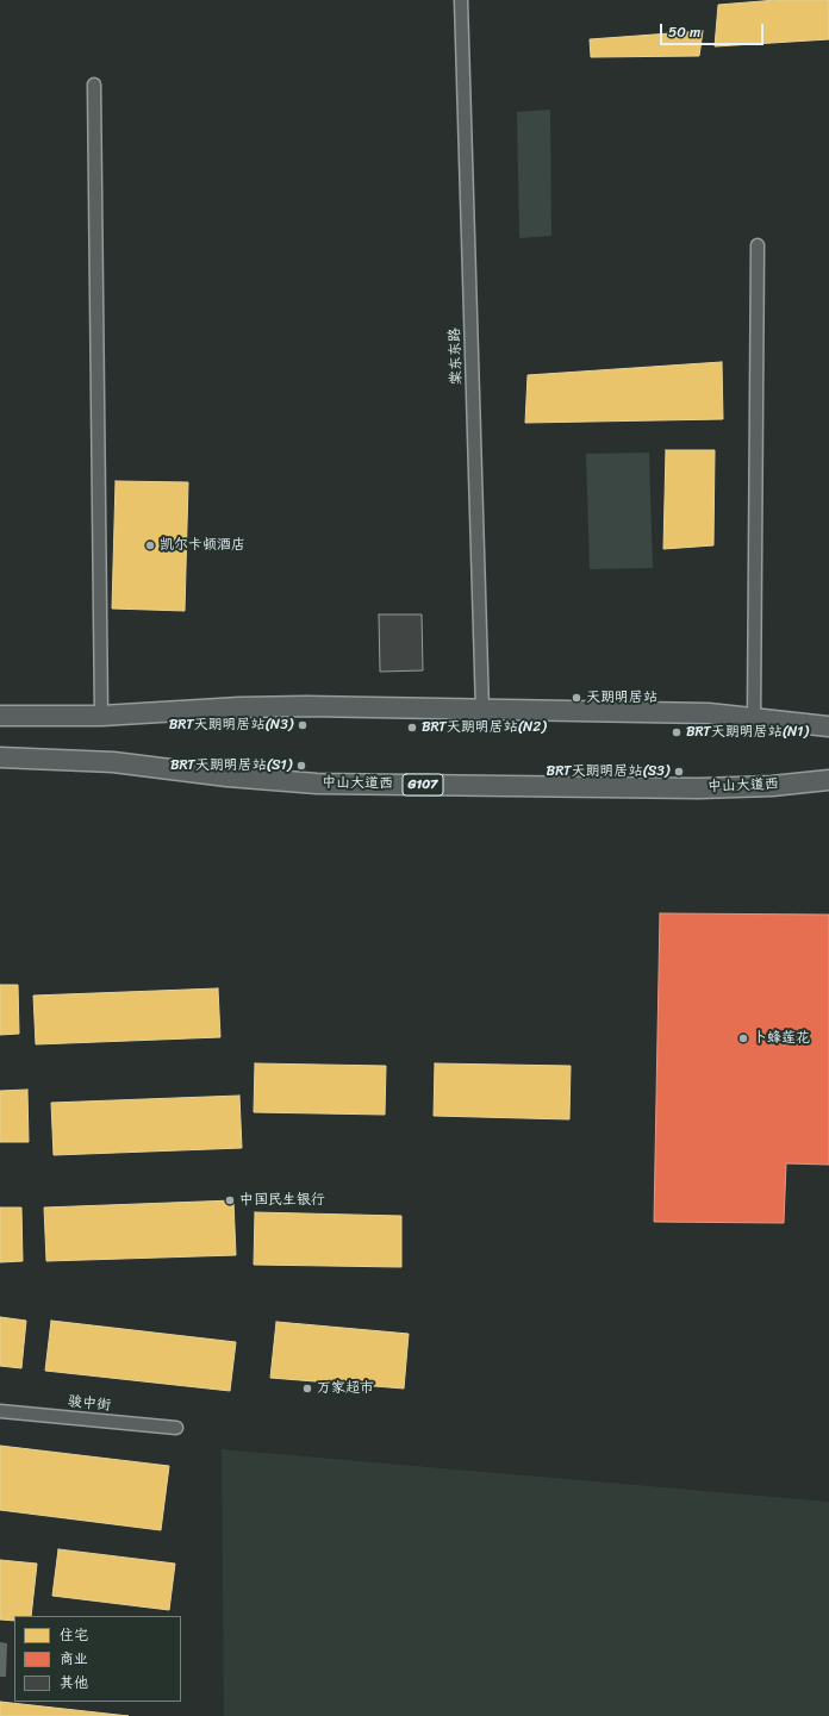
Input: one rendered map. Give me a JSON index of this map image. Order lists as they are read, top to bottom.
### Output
{
  "streets": {
    "highway": ["中山大道西", "G107"],
    "street": ["棠东东路", "骏中街"]
  },
  "places": [
    "凯尔卡顿酒店",
    "天朗明居站",
    "BRT天朗明居站(N3)",
    "BRT天朗明居站(N2)",
    "BRT天朗明居站(N1)",
    "BRT天朗明居站(S1)",
    "BRT天朗明居站(S3)",
    "卜蜂莲花",
    "中国民生银行",
    "万家超市"
  ],
  "legend": ["住宅", "商业", "其他"],
  "scale_bar": "50 m"
}
